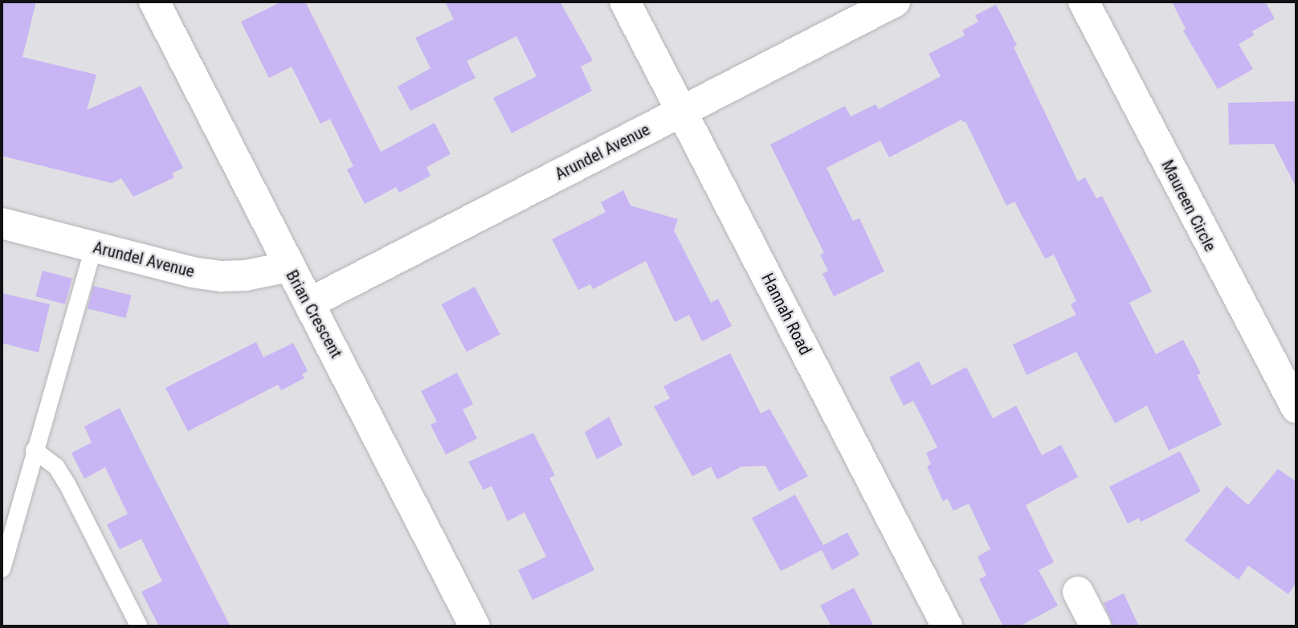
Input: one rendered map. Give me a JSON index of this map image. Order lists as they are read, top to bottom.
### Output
{
  "streets": {
    "street": [
      "Arundel Avenue",
      "Maureen Circle",
      "Brian Crescent",
      "Hannah Road"
    ]
  },
  "crossings": [
    ["Arundel Avenue", "Brian Crescent"],
    ["Arundel Avenue", "Hannah Road"]
  ]
}
